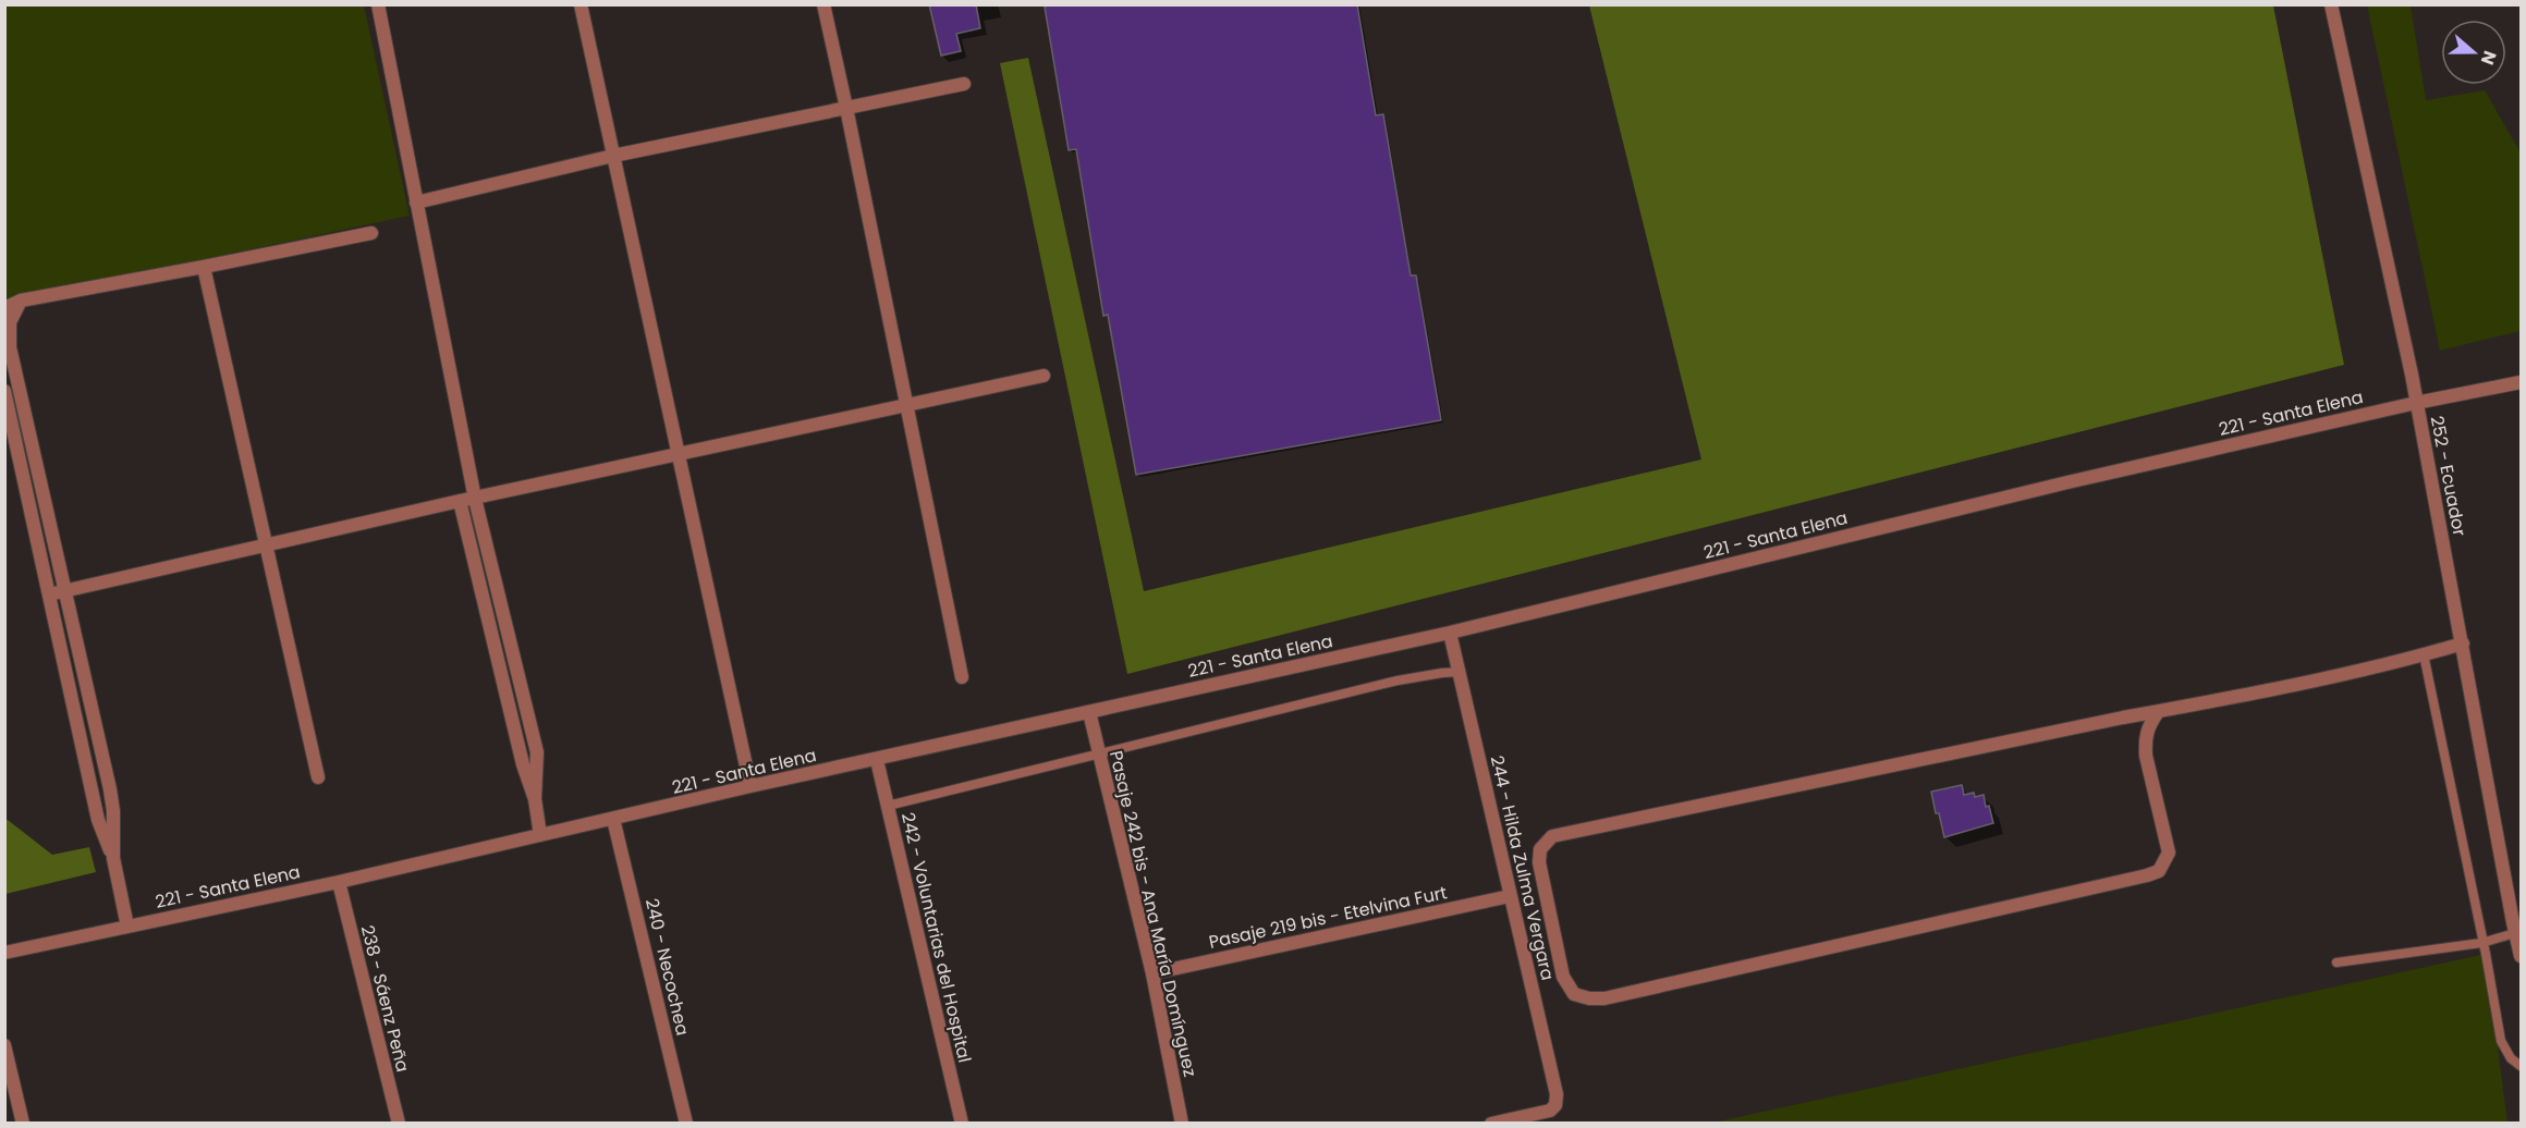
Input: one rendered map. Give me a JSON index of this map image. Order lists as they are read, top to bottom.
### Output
{
  "streets": {
    "street": [
      "221 - Santa Elena",
      "252 - Ecuador",
      "244 - Hilda Zulma Vergara",
      "Pasaje 242 bis - Ana María Domínguez",
      "Pasaje 219 bis - Etelvina Furt",
      "242 - Voluntarias del Hospital",
      "240 - Necochea",
      "238 - Sáenz Peña"
    ]
  },
  "crossings": [
    ["221 - Santa Elena", "252 - Ecuador"],
    ["221 - Santa Elena", "244 - Hilda Zulma Vergara"],
    ["221 - Santa Elena", "Pasaje 242 bis - Ana María Domínguez"],
    ["221 - Santa Elena", "242 - Voluntarias del Hospital"],
    ["221 - Santa Elena", "240 - Necochea"],
    ["221 - Santa Elena", "238 - Sáenz Peña"],
    ["244 - Hilda Zulma Vergara", "Pasaje 219 bis - Etelvina Furt"],
    ["Pasaje 242 bis - Ana María Domínguez", "Pasaje 219 bis - Etelvina Furt"]
  ],
  "north": "right"
}
